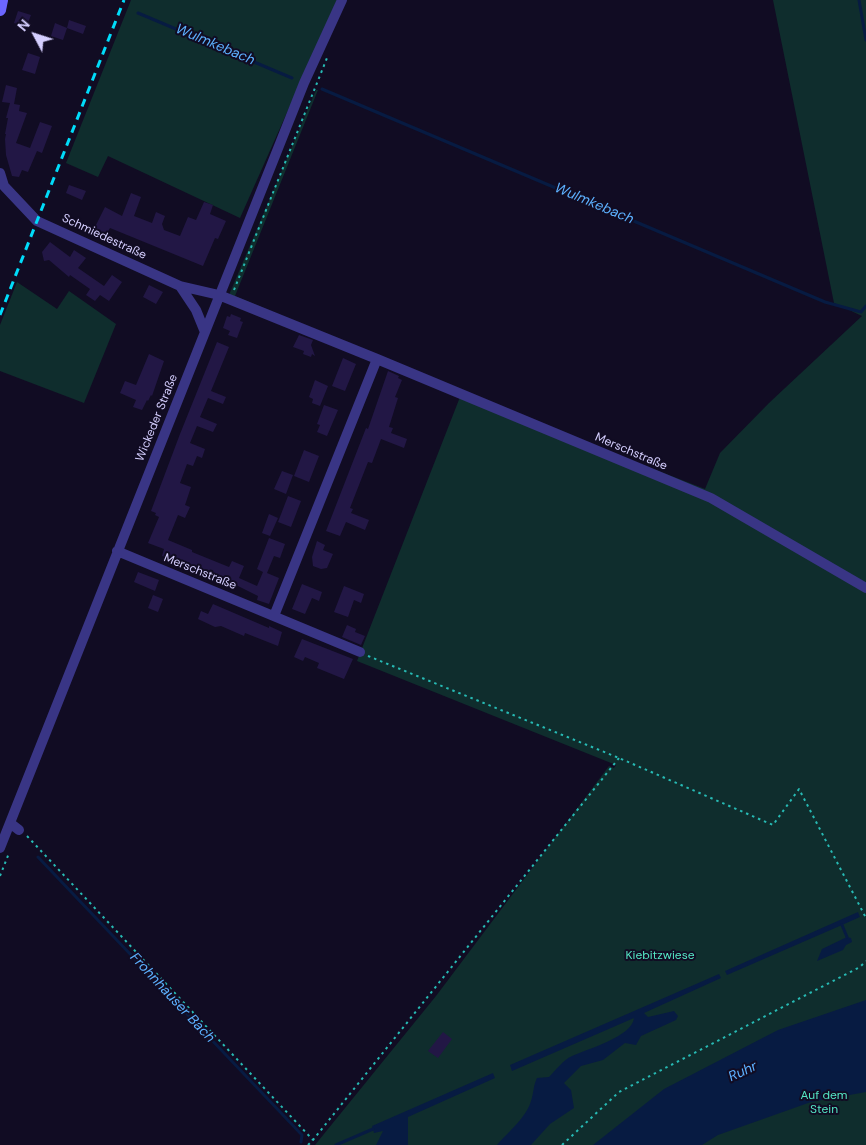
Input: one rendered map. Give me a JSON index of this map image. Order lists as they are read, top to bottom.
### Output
{
  "streets": {
    "street": ["Schmiedestraße", "Wickeder Straße", "Merschstraße"]
  },
  "crossings": [
    ["Schmiedestraße", "Wickeder Straße"],
    ["Schmiedestraße", "Merschstraße"],
    ["Wickeder Straße", "Merschstraße"]
  ],
  "water": ["Wulmkebach", "Frohnhauser Bach", "Ruhr"],
  "parks": ["Kiebitzwiese", "Auf dem Stein"],
  "north": "top left"
}
